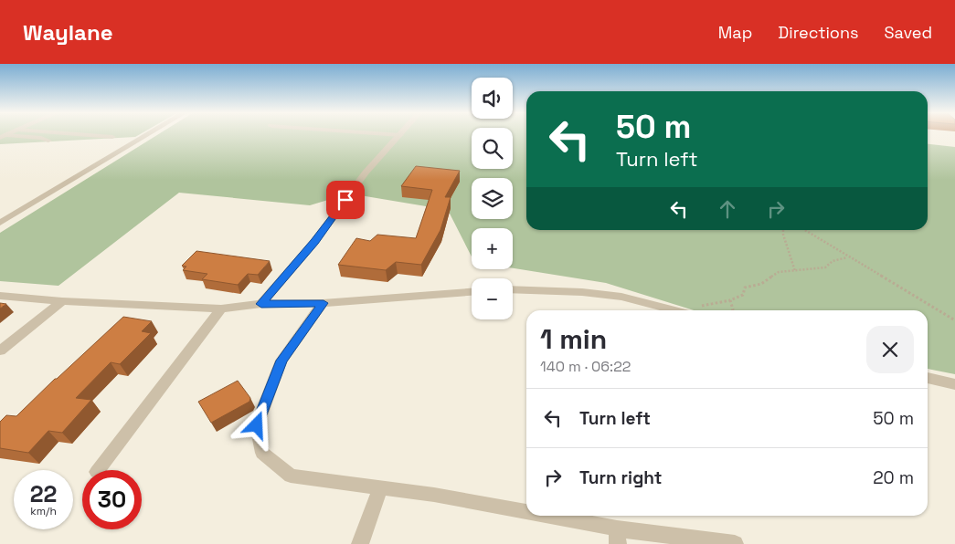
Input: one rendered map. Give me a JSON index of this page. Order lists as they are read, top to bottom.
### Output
{
  "page": {
    "header": "Waylane",
    "nav": ["Map", "Directions", "Saved"],
    "map_buttons": ["+", "−"],
    "turn": ["50 m", "Turn left"],
    "heading": ["1 min", "140 m · 06:22"],
    "list": [
      {
        "name": "Turn left",
        "value": "50 m"
      },
      {
        "name": "Turn right",
        "value": "20 m"
      }
    ],
    "speed": "22 km/h",
    "limit": "30"
  }
}
